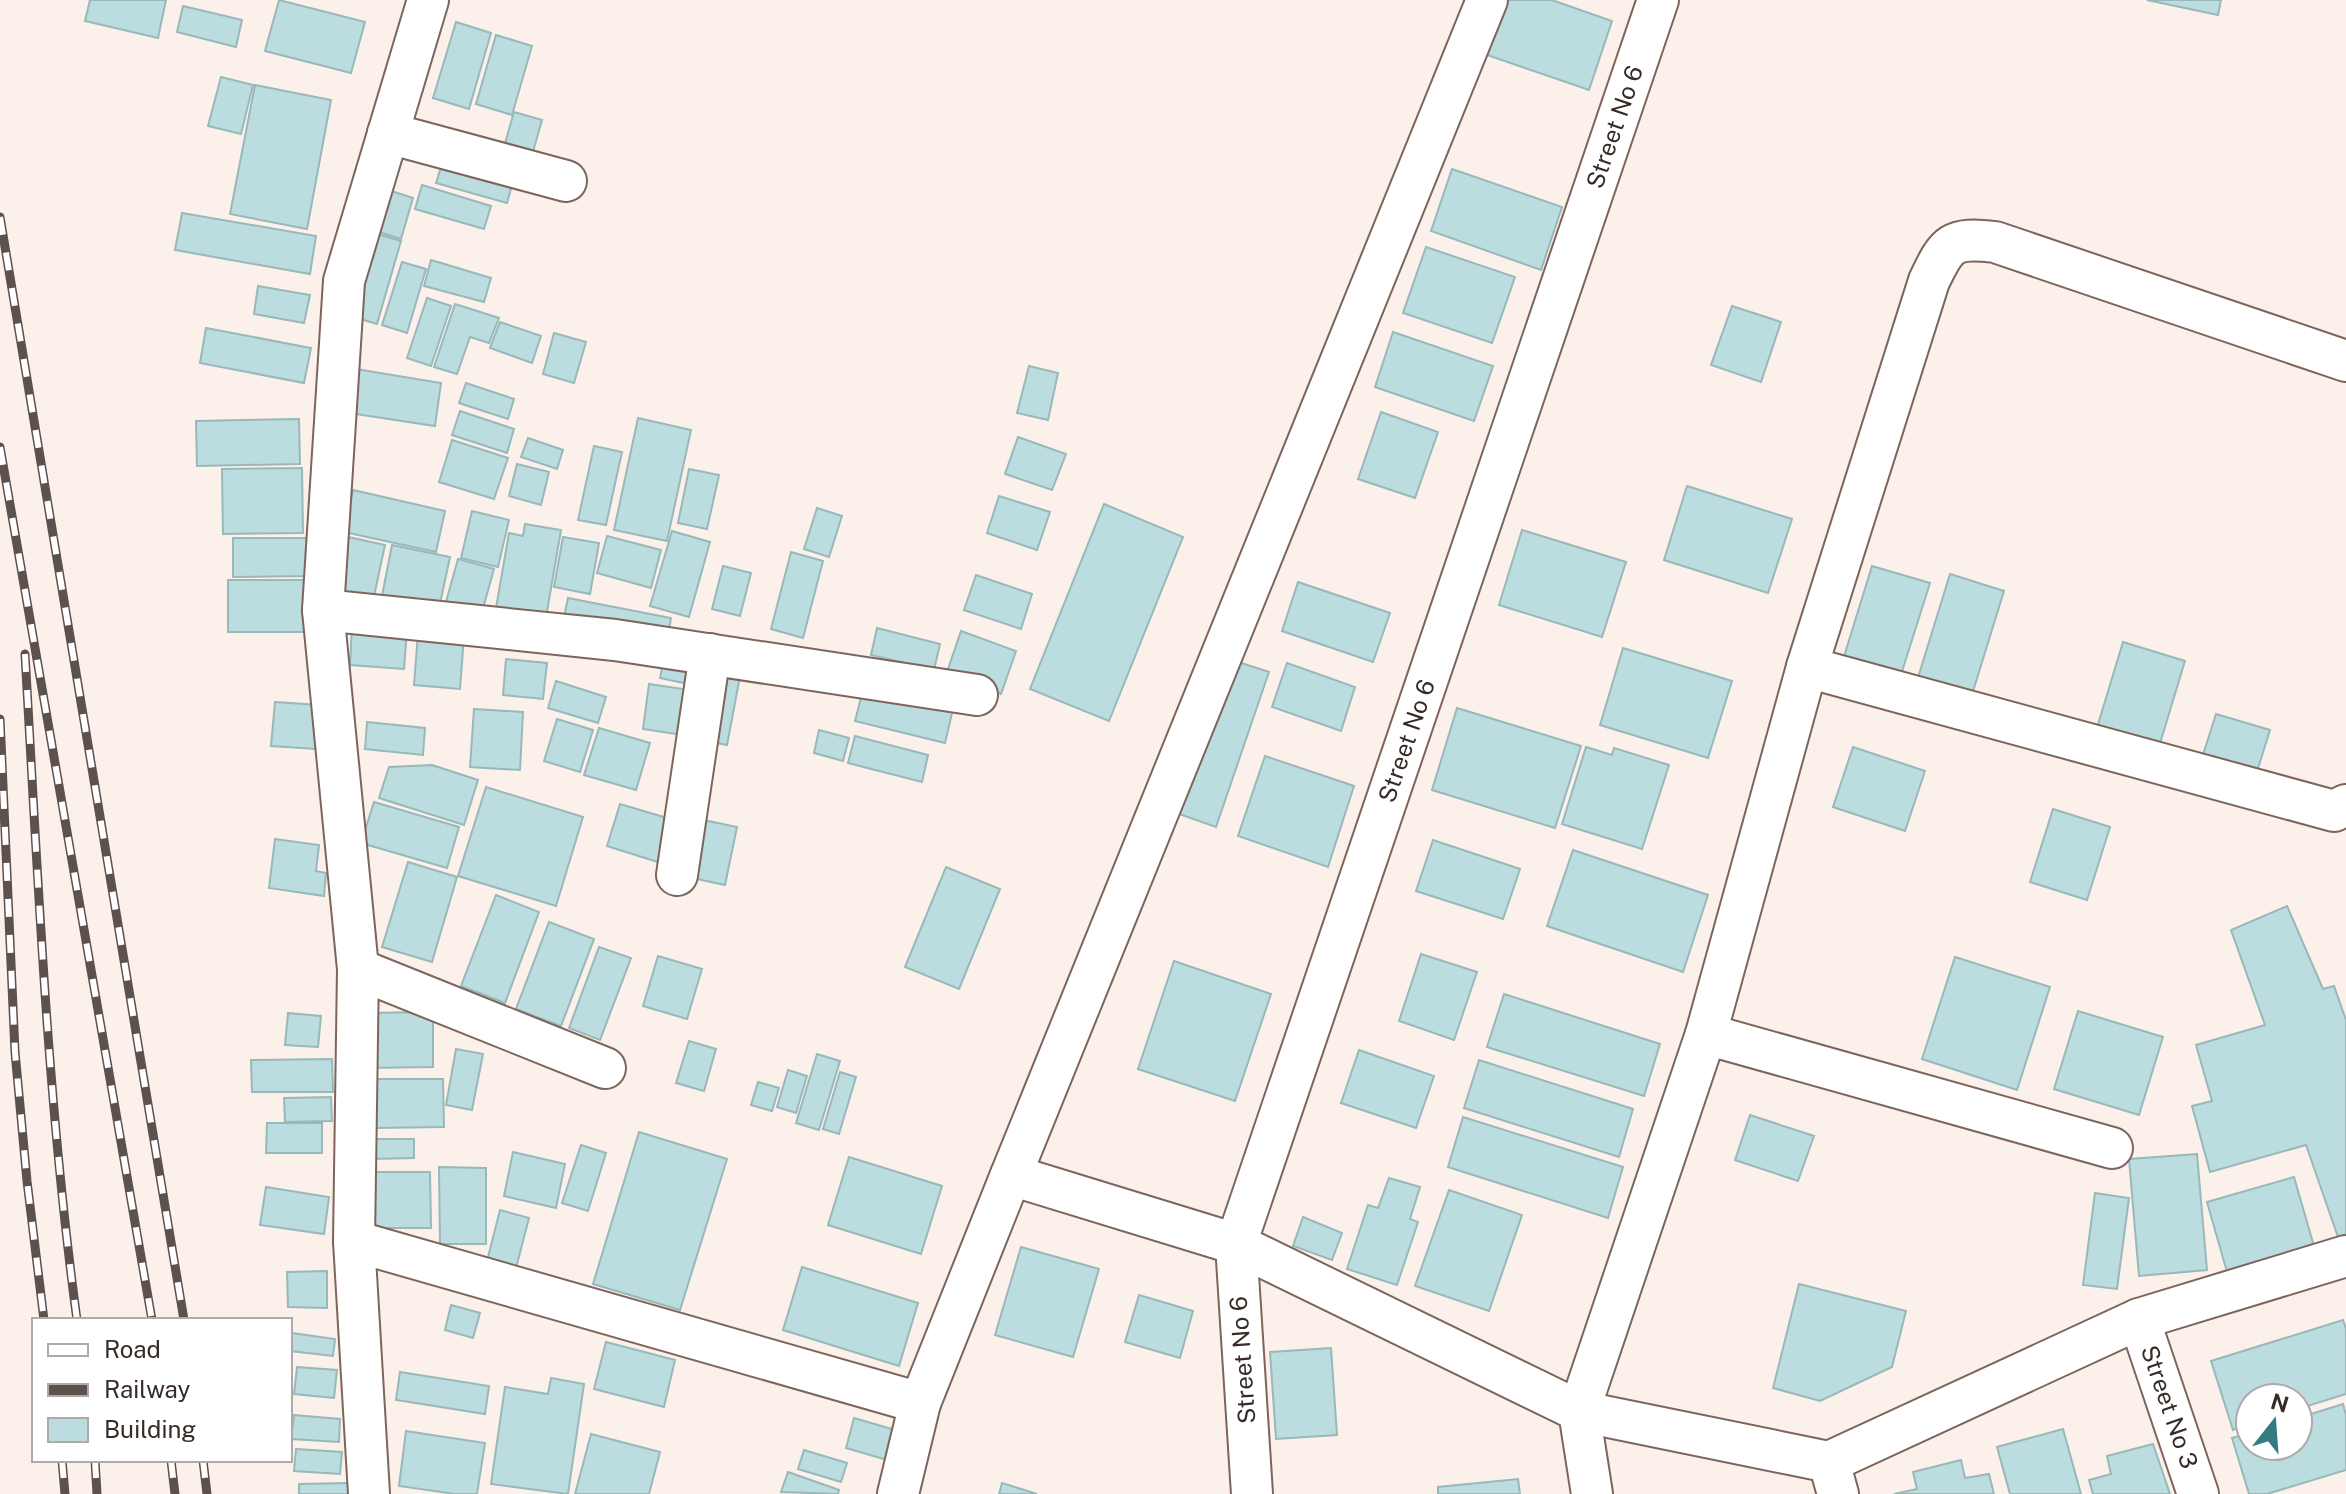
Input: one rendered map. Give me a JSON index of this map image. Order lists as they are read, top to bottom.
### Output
{
  "streets": {
    "street": ["Street No 6", "Street No 3"]
  },
  "legend": ["Road", "Railway", "Building"],
  "north": "top"
}
